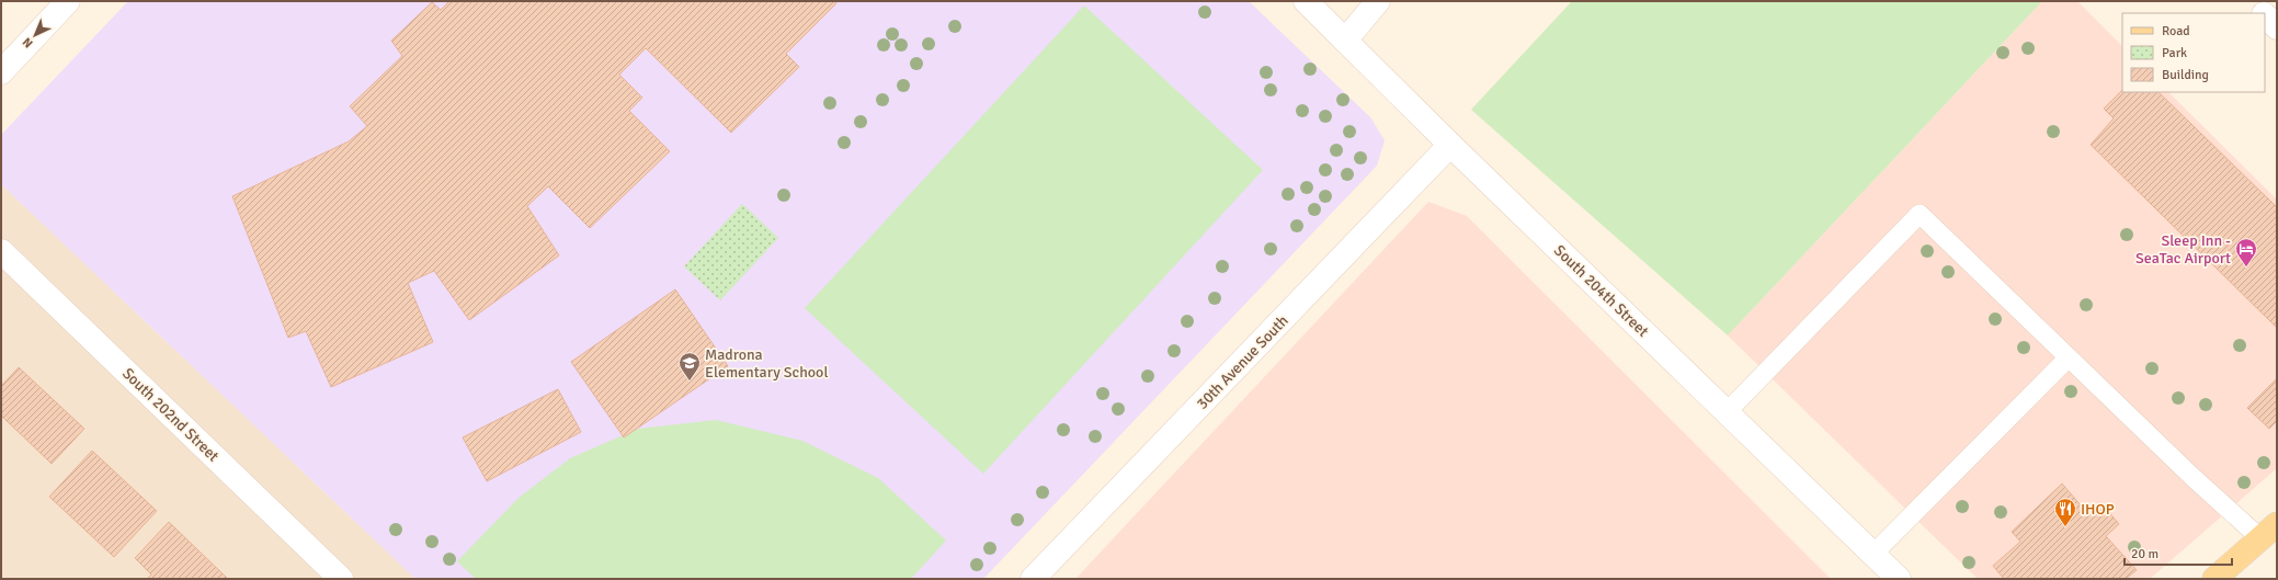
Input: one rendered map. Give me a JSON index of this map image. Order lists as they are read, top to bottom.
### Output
{
  "streets": {
    "street": ["South 204th Street", "30th Avenue South", "South 202nd Street"]
  },
  "crossings": [
    ["South 204th Street", "30th Avenue South"]
  ],
  "places": {
    "hotel": ["Sleep Inn - SeaTac Airport"],
    "school or university": ["Madrona Elementary School"],
    "restaurant": ["IHOP"]
  },
  "legend": ["Road", "Park", "Building"],
  "scale_bar": "20 m",
  "north": "bottom left"
}
